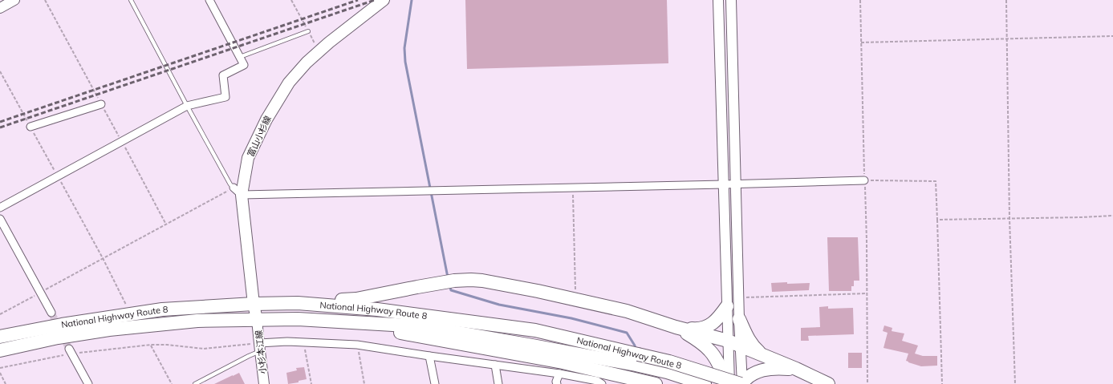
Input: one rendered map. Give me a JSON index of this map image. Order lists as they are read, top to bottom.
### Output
{
  "streets": {
    "highway": ["National Highway Route 8"],
    "main road": ["富山小杉線"],
    "street": ["小杉本江線"]
  },
  "crossings": [
    ["富山小杉線", "National Highway Route 8"],
    ["富山小杉線", "小杉本江線"],
    ["National Highway Route 8", "小杉本江線"]
  ]
}
